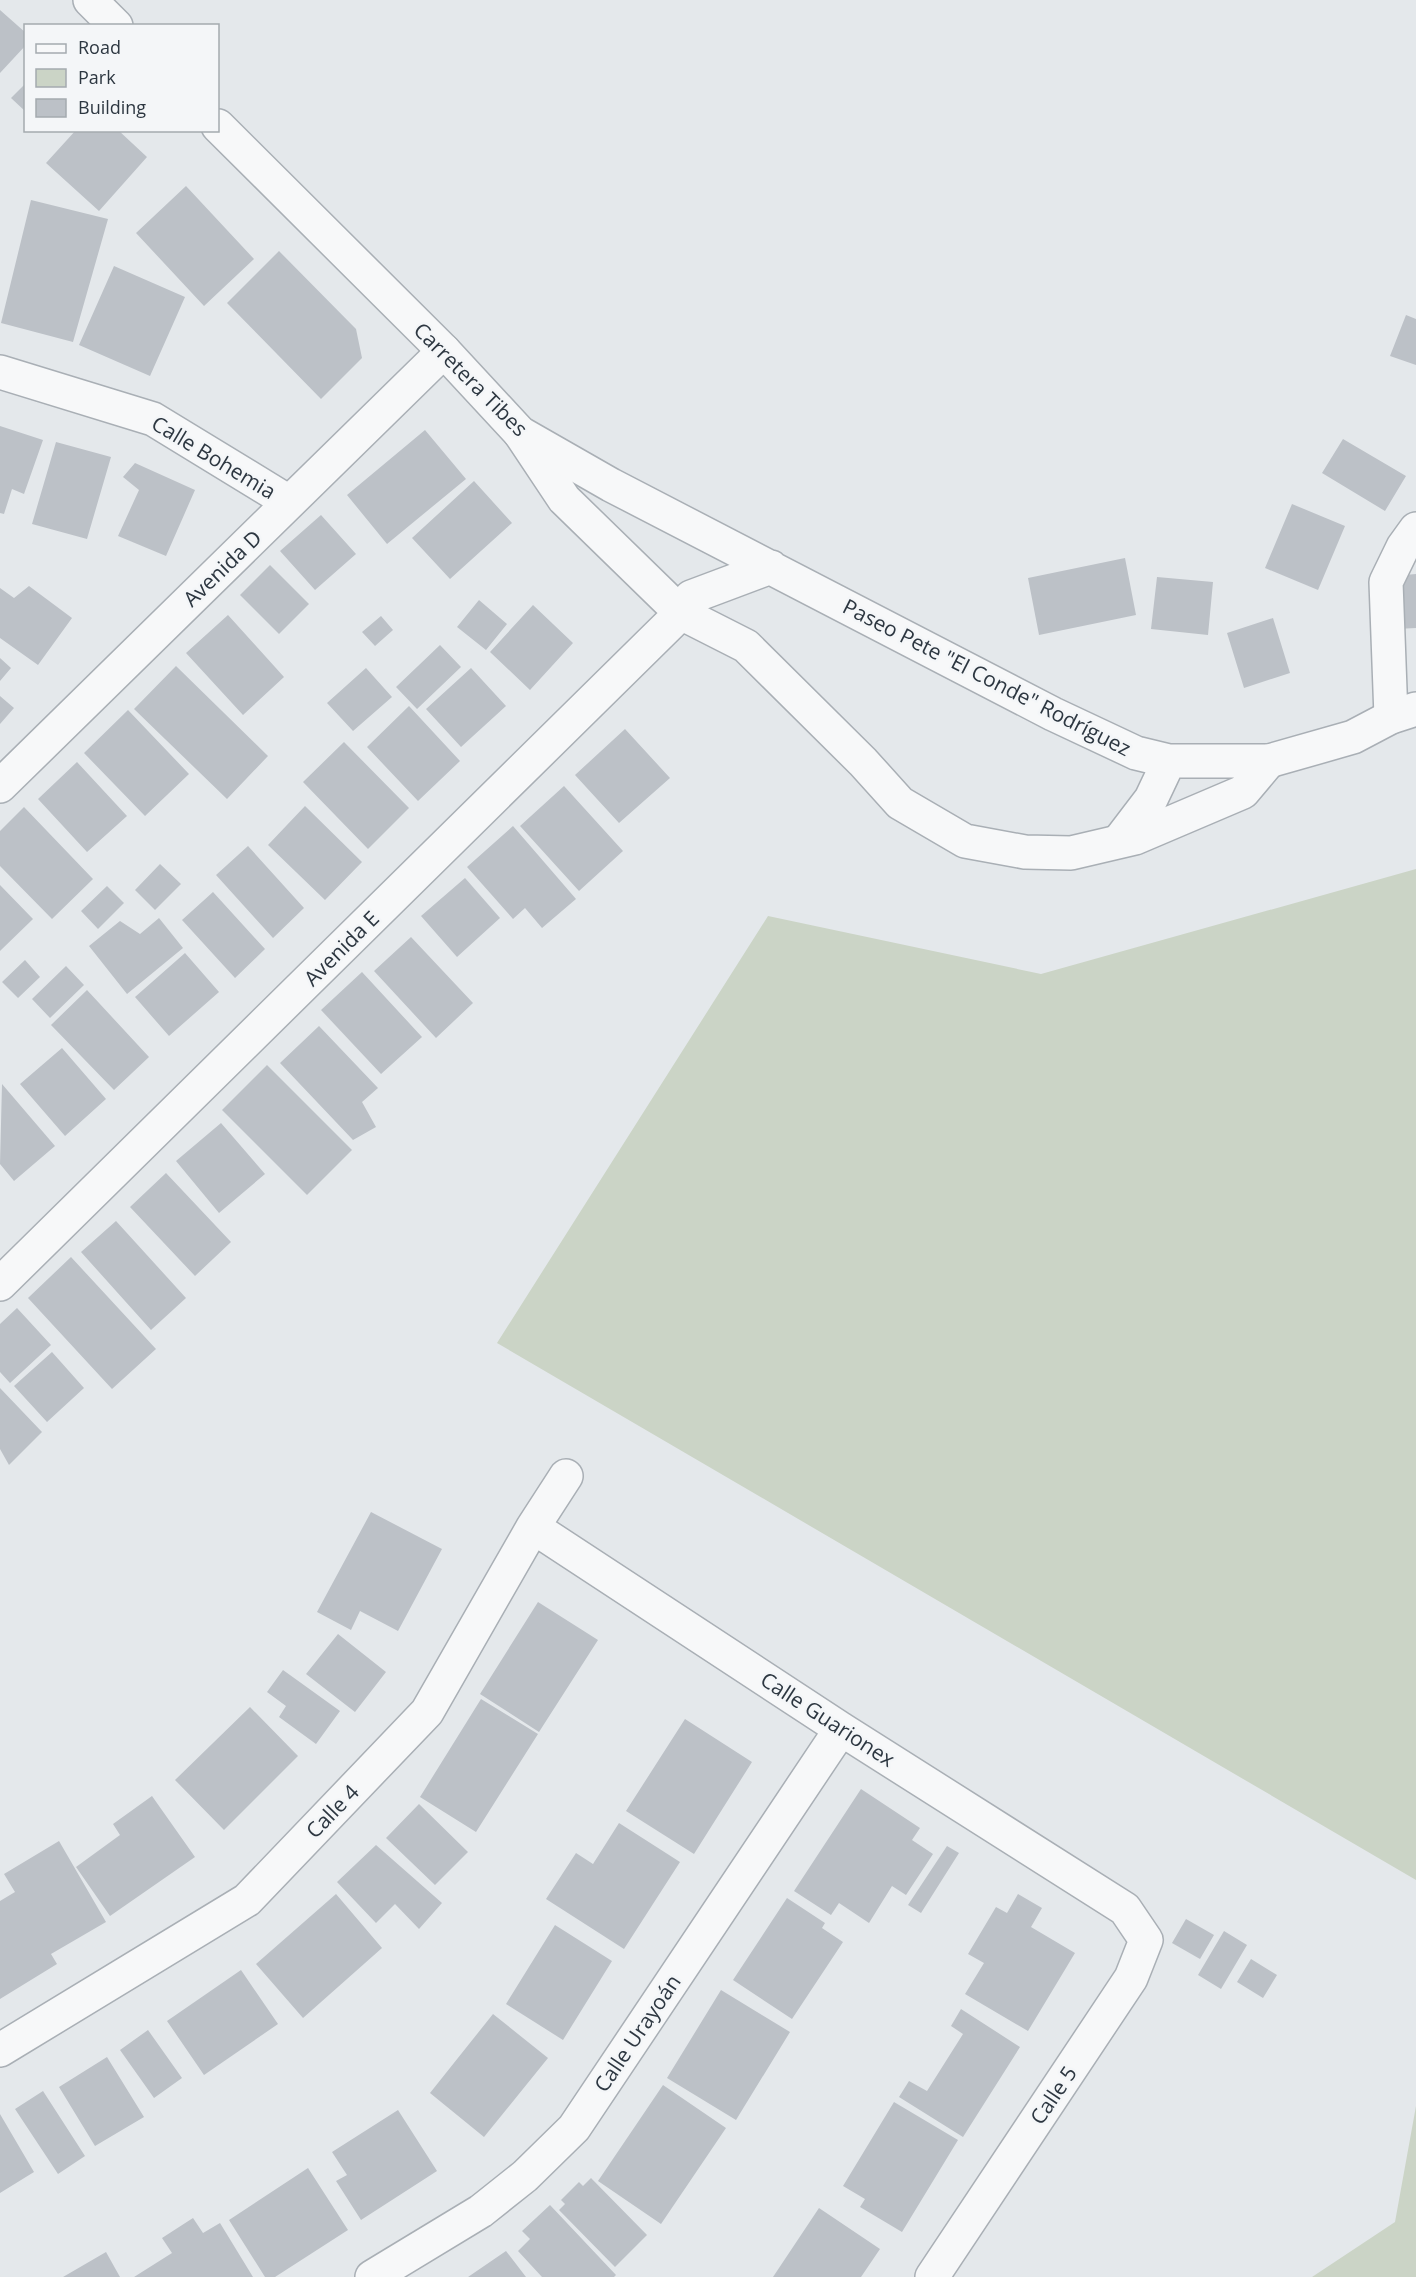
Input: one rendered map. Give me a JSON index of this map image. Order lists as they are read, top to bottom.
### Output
{
  "streets": {
    "street": [
      "Carretera Tibes",
      "Calle Bohemia",
      "Avenida D",
      "Paseo Pete \"El Conde\" Rodríguez",
      "Avenida E",
      "Calle Guarionex",
      "Calle 4",
      "Calle Urayoán",
      "Calle 5"
    ]
  },
  "crossings": [
    ["Carretera Tibes", "Avenida D"],
    ["Carretera Tibes", "Paseo Pete \"El Conde\" Rodríguez"],
    ["Carretera Tibes", "Avenida E"],
    ["Calle Bohemia", "Avenida D"],
    ["Paseo Pete \"El Conde\" Rodríguez", "Avenida E"],
    ["Calle Guarionex", "Calle 4"],
    ["Calle Guarionex", "Calle Urayoán"],
    ["Calle Guarionex", "Calle 5"]
  ],
  "legend": ["Road", "Park", "Building"]
}
